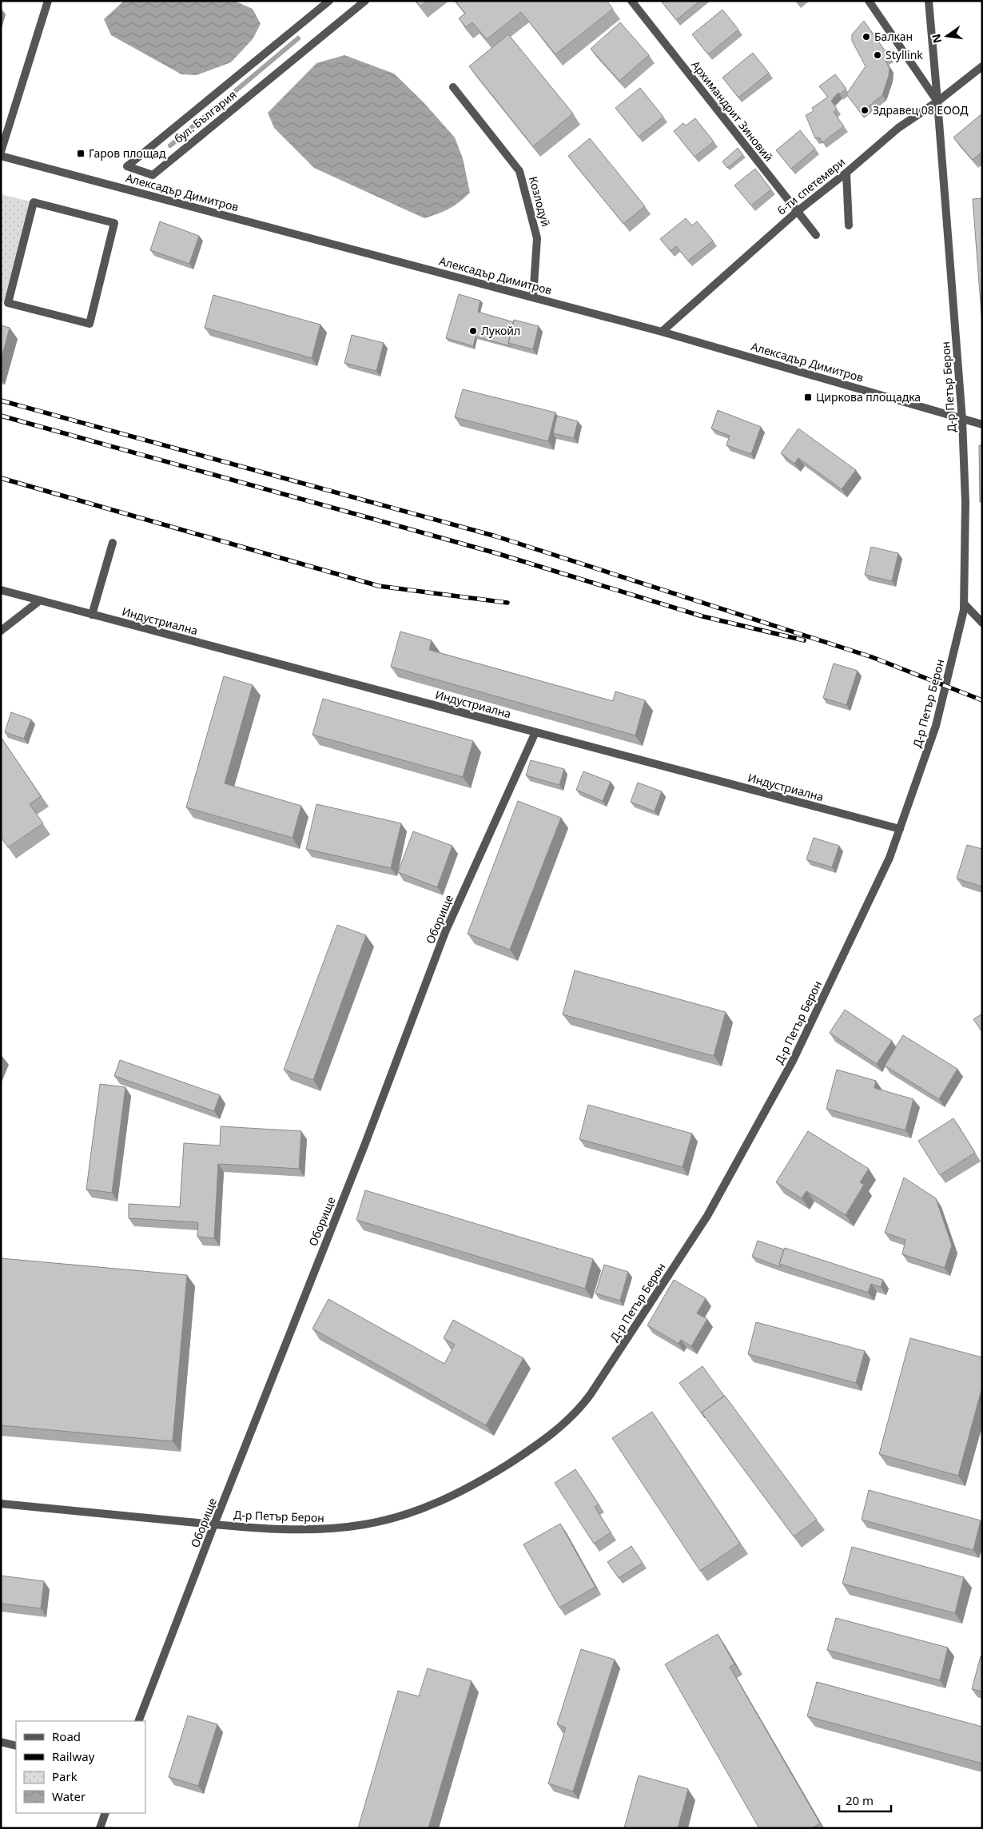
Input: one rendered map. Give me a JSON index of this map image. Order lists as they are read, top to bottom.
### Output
{
  "streets": {
    "street": [
      "Архимандрит Зиновий",
      "бул. България",
      "6-ти спетември",
      "Алексадър Димитров",
      "Козлодуй",
      "Д-р Петър Берон",
      "Индустриална",
      "Оборище"
    ]
  },
  "crossings": [
    ["Архимандрит Зиновий", "6-ти спетември"],
    ["6-ти спетември", "Алексадър Димитров"],
    ["6-ти спетември", "Д-р Петър Берон"],
    ["Алексадър Димитров", "Козлодуй"],
    ["Алексадър Димитров", "Д-р Петър Берон"],
    ["Д-р Петър Берон", "Индустриална"],
    ["Д-р Петър Берон", "Оборище"],
    ["Индустриална", "Оборище"]
  ],
  "places": {
    "other": [
      "Балкан",
      "Styllink",
      "Здравец 08 ЕООД",
      "Лукойл"
    ],
    "transit": ["Гаров площад", "Циркова площадка"]
  },
  "legend": [
    "Road",
    "Railway",
    "Park",
    "Water"
  ],
  "scale_bar": "20 m",
  "north": "left"
}
